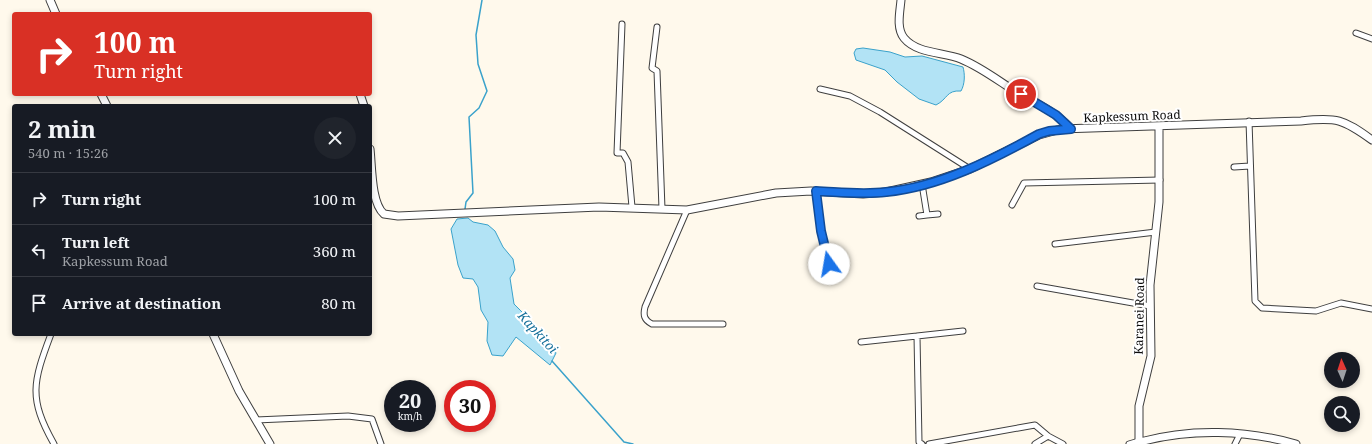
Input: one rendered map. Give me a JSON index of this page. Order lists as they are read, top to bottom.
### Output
{
  "streets": {
    "street": ["Kapkessum Road", "Karanei Road"]
  },
  "crossings": [
    ["Kapkessum Road", "Karanei Road"]
  ],
  "water": ["Kapkitoi"],
  "north": "top",
  "page": {
    "turn": ["100 m", "Turn right"],
    "heading": ["2 min", "540 m · 15:26"],
    "list": [
      {
        "name": "Turn right",
        "value": "100 m"
      },
      {
        "name": "Turn left",
        "note": "Kapkessum Road",
        "value": "360 m"
      },
      {
        "name": "Arrive at destination",
        "value": "80 m"
      }
    ],
    "speed": "20 km/h",
    "limit": "30"
  }
}
